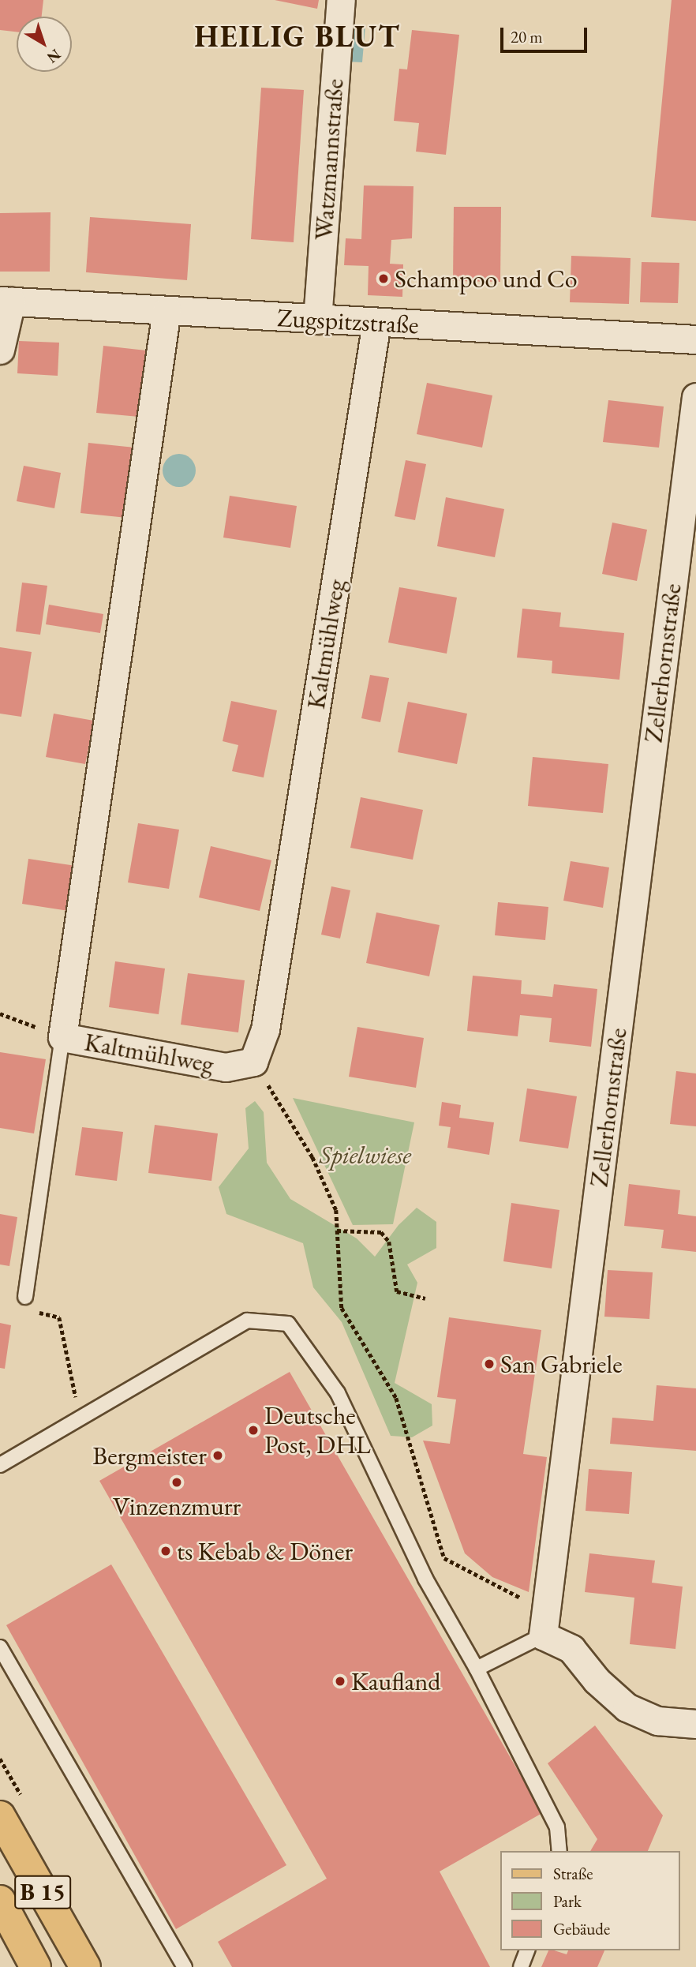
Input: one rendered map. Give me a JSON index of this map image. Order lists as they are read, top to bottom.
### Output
{
  "streets": {
    "main road": ["B 15"],
    "street": [
      "Watzmannstraße",
      "Zugspitzstraße",
      "Kaltmühlweg",
      "Zellerhornstraße"
    ]
  },
  "crossings": [
    ["Watzmannstraße", "Zugspitzstraße"],
    ["Zugspitzstraße", "Kaltmühlweg"]
  ],
  "districts": ["HEILIG BLUT"],
  "parks": ["Spielwiese"],
  "places": [
    "Schampoo und Co",
    "San Gabriele",
    "Deutsche Post, DHL",
    "Bergmeister",
    "Vinzenzmurr",
    "ts Kebab & Döner",
    "Kaufland"
  ],
  "legend": ["Straße", "Park", "Gebäude"],
  "scale_bar": "20 m",
  "north": "bottom right"
}
